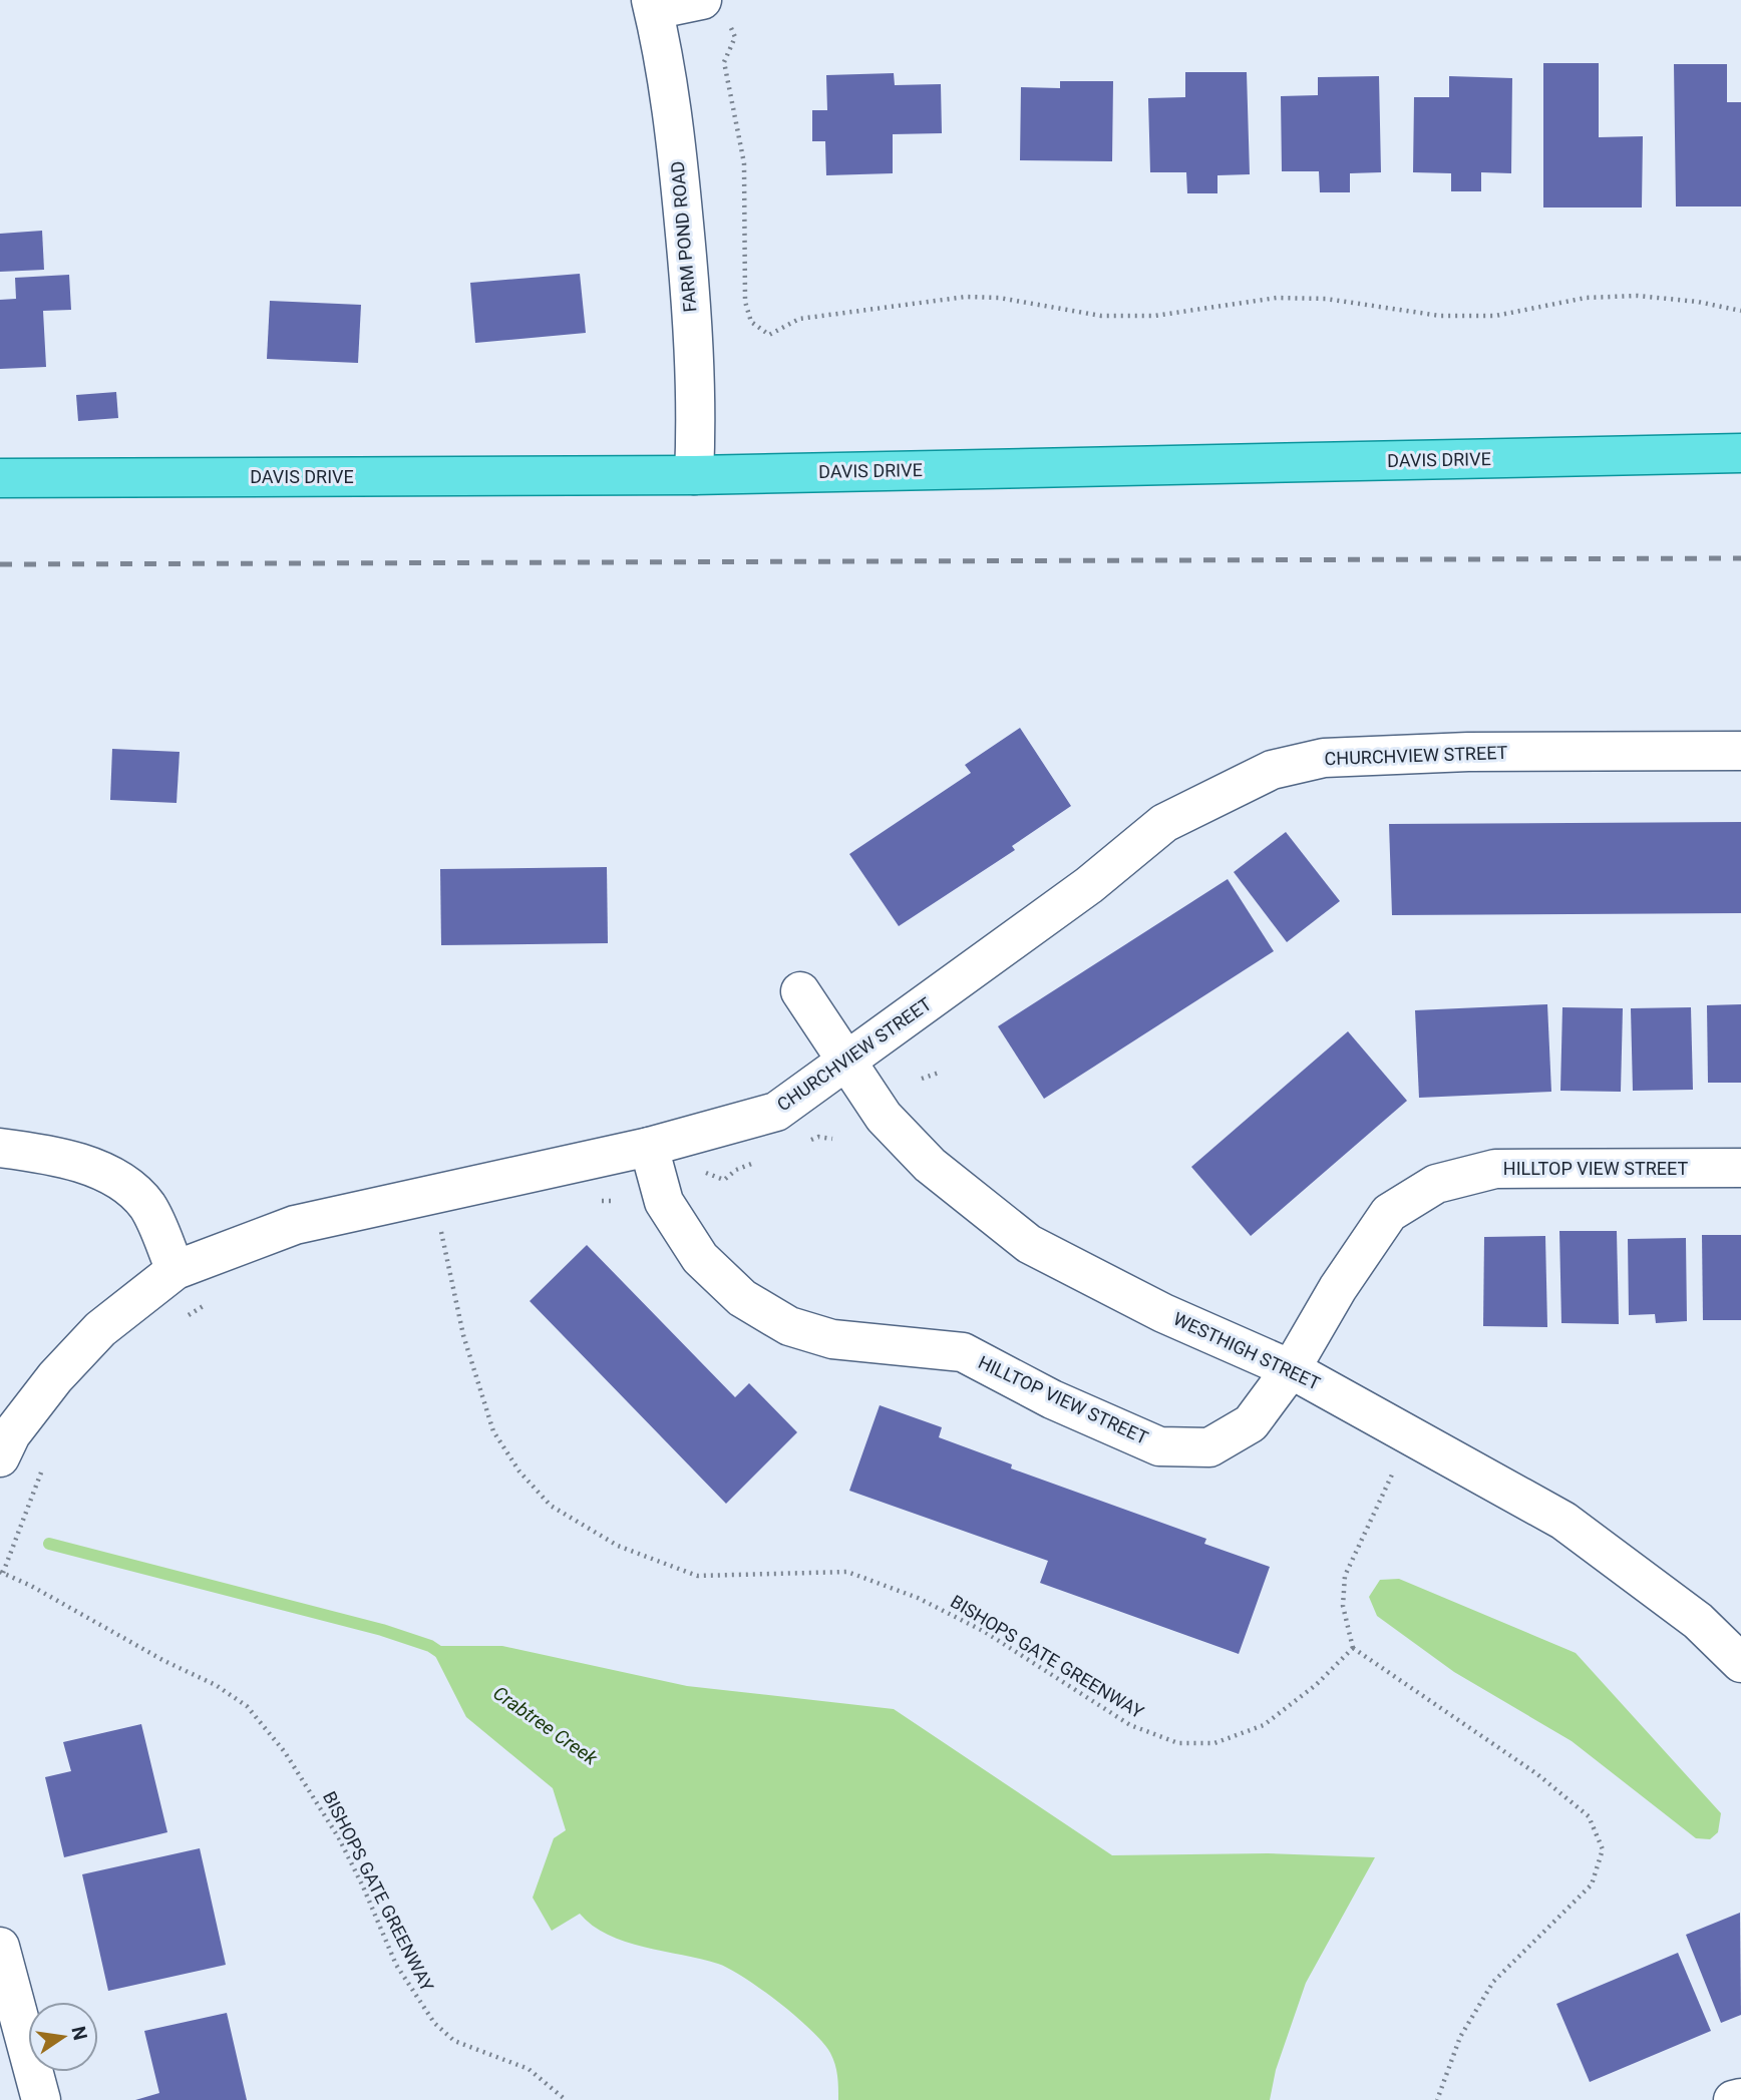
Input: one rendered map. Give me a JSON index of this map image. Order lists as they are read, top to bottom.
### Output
{
  "streets": {
    "main road": ["DAVIS DRIVE"],
    "street": [
      "FARM POND ROAD",
      "CHURCHVIEW STREET",
      "HILLTOP VIEW STREET",
      "WESTHIGH STREET"
    ],
    "path": ["BISHOPS GATE GREENWAY"]
  },
  "crossings": [
    ["FARM POND ROAD", "DAVIS DRIVE"],
    ["CHURCHVIEW STREET", "HILLTOP VIEW STREET"],
    ["CHURCHVIEW STREET", "WESTHIGH STREET"],
    ["HILLTOP VIEW STREET", "WESTHIGH STREET"]
  ],
  "water": ["Crabtree Creek"],
  "north": "right"
}
